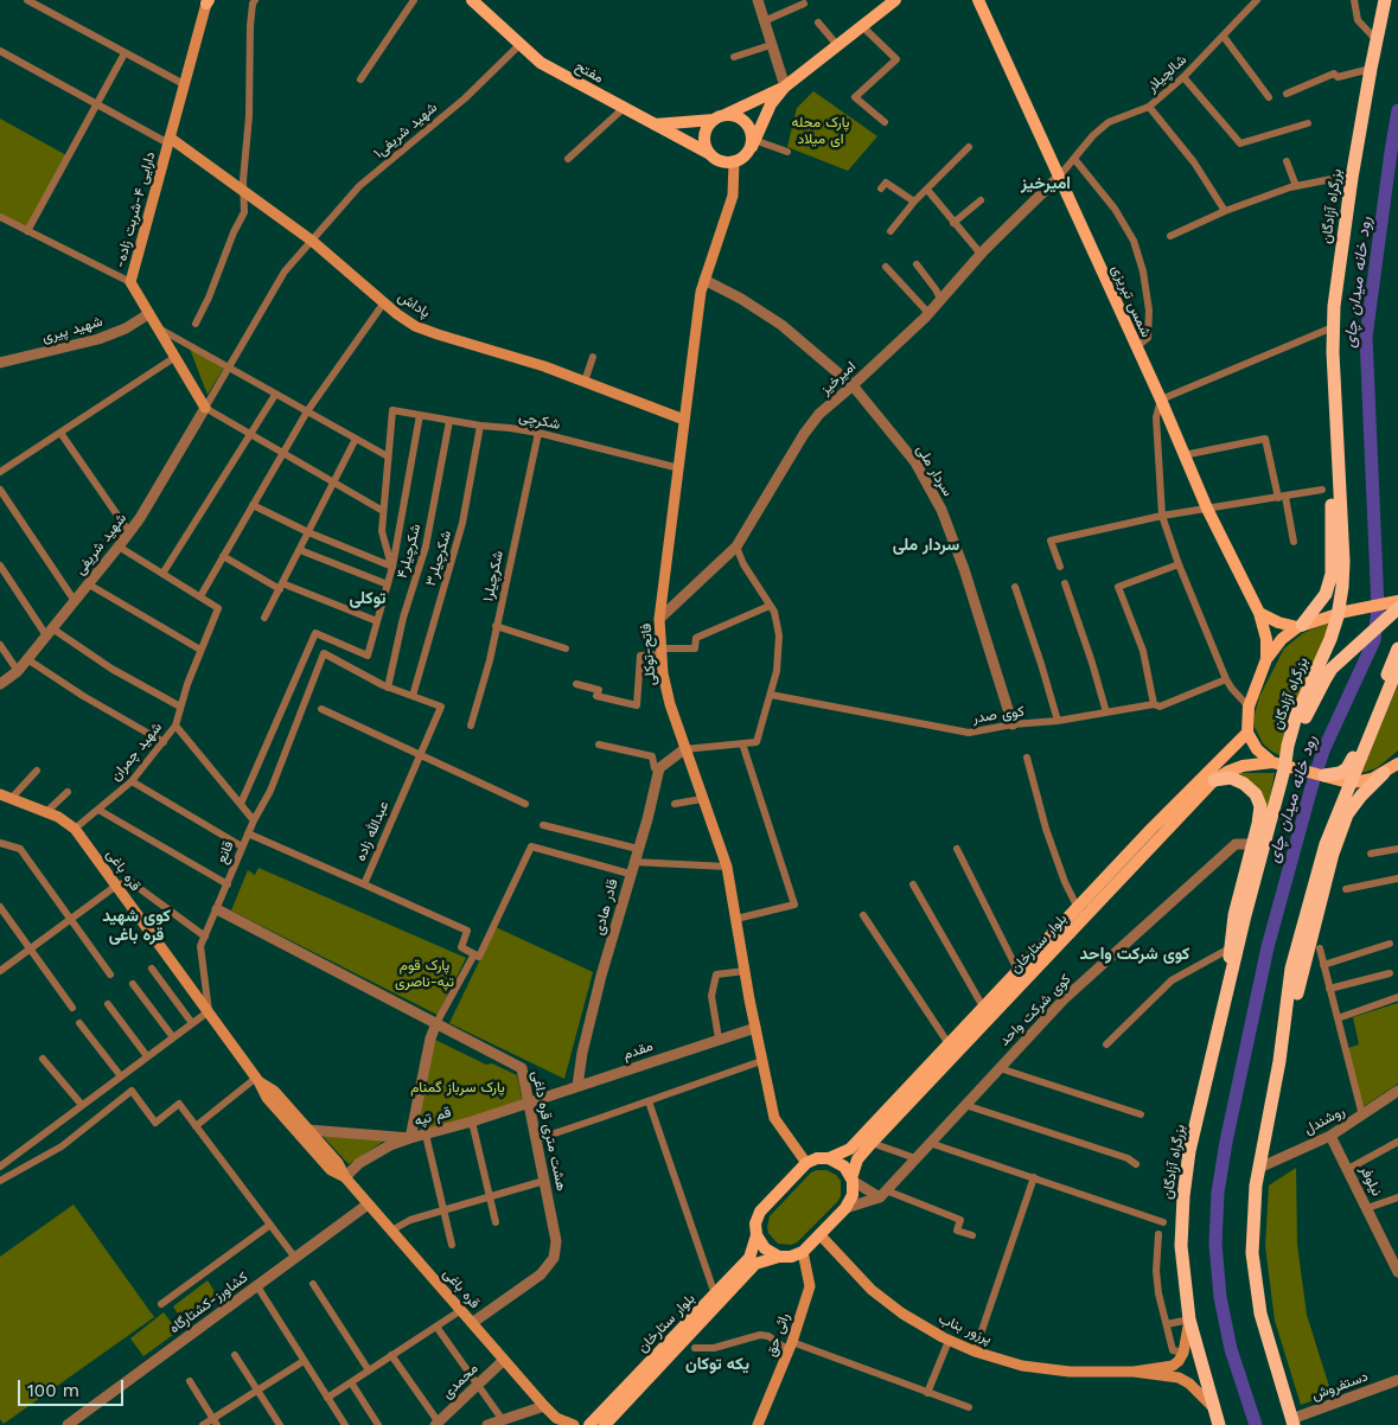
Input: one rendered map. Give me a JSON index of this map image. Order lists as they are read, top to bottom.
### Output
{
  "streets": {
    "highway": ["بزرگراه آزادگان"],
    "main road": [
      "مفتح",
      "-دارایی ۴-شربت زاده",
      "شمس تبریزی",
      "پاداش",
      "فاتح-توکلی",
      "قره باغی",
      "بلوار ستارخان",
      "پرزور بناب",
      "راثی حق"
    ],
    "street": [
      "شالچیلار",
      "شهید شریفی۱",
      "شهید پیری",
      "امیرخیز",
      "شکرچی",
      "سردار ملی",
      "شهید شریفى",
      "شکرچیلر۴",
      "شکرچیلر۳",
      "شکرچیلر۱",
      "کوی صدر",
      "شهید چمران",
      "عبدالله زاده",
      "قانع",
      "قادر هادی",
      "کوی شرکت واحد",
      "مقدم",
      "قم تپه",
      "روشندل",
      "هشت متری قره داغی",
      "نیلوفر",
      "کشاورز-کشتارگاه",
      "محمدی",
      "دستفروش"
    ]
  },
  "crossings": [
    ["مفتح", "شهید شریفی۱"],
    ["مفتح", "فاتح-توکلی"],
    ["شالچیلار", "شمس تبریزی"],
    ["شالچیلار", "امیرخیز"],
    ["شهید شریفی۱", "-دارایی ۴-شربت زاده"],
    ["شهید شریفی۱", "پاداش"],
    ["شهید شریفی۱", "شهید شریفى"],
    ["بزرگراه آزادگان", "بلوار ستارخان"],
    ["-دارایی ۴-شربت زاده", "پاداش"],
    ["-دارایی ۴-شربت زاده", "شهید پیری"],
    ["-دارایی ۴-شربت زاده", "شهید شریفى"],
    ["شمس تبریزی", "امیرخیز"],
    ["پاداش", "فاتح-توکلی"],
    ["امیرخیز", "سردار ملی"],
    ["امیرخیز", "فاتح-توکلی"],
    ["شکرچی", "شکرچیلر۴"],
    ["شکرچی", "شکرچیلر۳"],
    ["شکرچی", "شکرچیلر۱"],
    ["شکرچی", "فاتح-توکلی"],
    ["سردار ملی", "فاتح-توکلی"],
    ["سردار ملی", "کوی صدر"],
    ["شکرچیلر۴", "قانع"],
    ["شکرچیلر۳", "عبدالله زاده"],
    ["فاتح-توکلی", "بلوار ستارخان"],
    ["فاتح-توکلی", "مقدم"],
    ["شهید چمران", "قره باغی"],
    ["عبدالله زاده", "قانع"],
    ["قانع", "قره باغی"],
    ["قانع", "هشت متری قره داغی"],
    ["قره باغی", "قم تپه"],
    ["قره باغی", "هشت متری قره داغی"],
    ["قره باغی", "کشاورز-کشتارگاه"],
    ["قره باغی", "محمدی"],
    ["قادر هادی", "مقدم"],
    ["بلوار ستارخان", "راثی حق"],
    ["مقدم", "قم تپه"],
    ["مقدم", "هشت متری قره داغی"],
    ["قم تپه", "هشت متری قره داغی"],
    ["روشندل", "نیلوفر"]
  ],
  "districts": [
    "امیرخیز",
    "سردار ملی",
    "توکلی",
    "کوی شهید قره باغی",
    "کوی شرکت واحد",
    "یکه توکان"
  ],
  "water": ["رود خانه میدان چای"],
  "parks": ["پارک محله ای میلاد", "پارک قوم تپه-ناصری", "پارک سرباز گمنام"],
  "scale_bar": "100 m"
}
